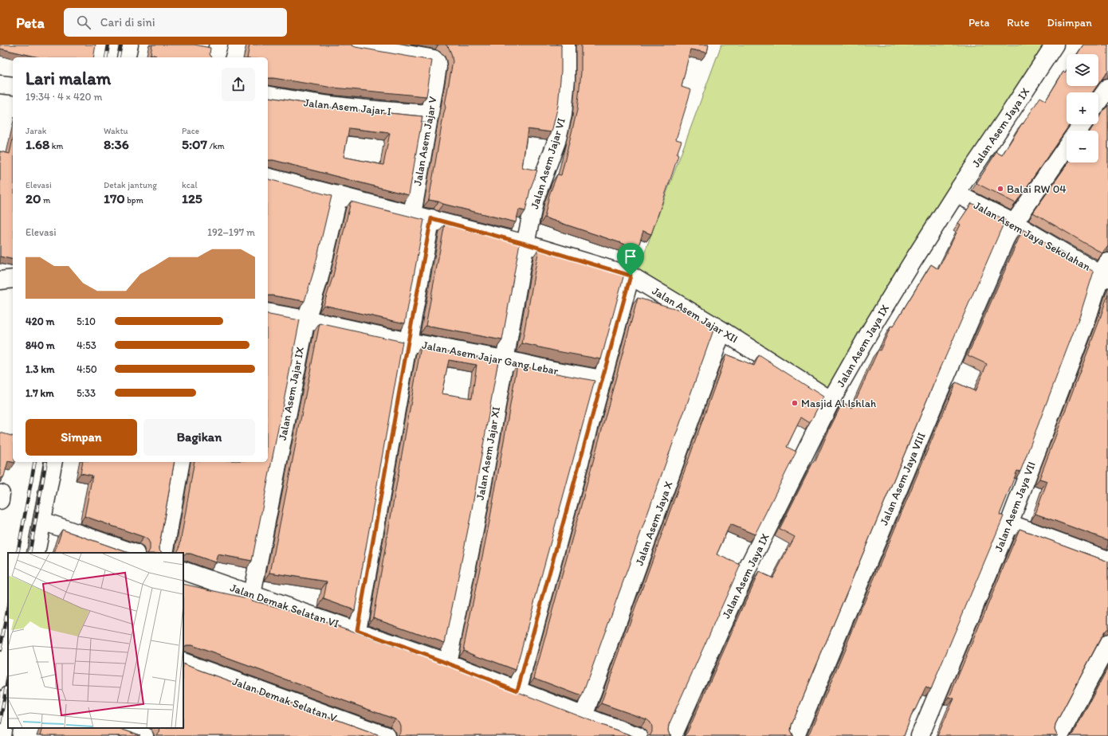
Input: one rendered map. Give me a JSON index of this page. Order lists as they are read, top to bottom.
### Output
{
  "streets": {
    "street": [
      "Jalan Asem Jajar I",
      "Jalan Asem Jaya IX",
      "Jalan Asem Jajar V",
      "Jalan Asem Jajar VI",
      "Jalan Asem Jaya Sekolahan",
      "Jalan Asem Jajar XII",
      "Jalan Asem Jajar Gang Lebar",
      "Jalan Asem Jajar IX",
      "Jalan Asem Jajar XI",
      "Jalan Asem Jaya VIII",
      "Jalan Asem Jaya VII",
      "Jalan Asem Jaya X",
      "Jalan Demak Selatan VI",
      "Jalan Demak Selatan V"
    ]
  },
  "crossings": [
    ["Jalan Asem Jajar I", "Jalan Asem Jajar V"],
    ["Jalan Asem Jaya IX", "Jalan Asem Jaya Sekolahan"],
    ["Jalan Asem Jaya IX", "Jalan Asem Jajar XII"],
    ["Jalan Asem Jajar V", "Jalan Asem Jajar XII"],
    ["Jalan Asem Jajar VI", "Jalan Asem Jajar XII"],
    ["Jalan Asem Jajar VI", "Jalan Asem Jajar XI"],
    ["Jalan Asem Jaya Sekolahan", "Jalan Asem Jaya VIII"],
    ["Jalan Asem Jaya Sekolahan", "Jalan Asem Jaya VII"],
    ["Jalan Asem Jajar XII", "Jalan Asem Jajar IX"],
    ["Jalan Asem Jajar XII", "Jalan Asem Jajar XI"],
    ["Jalan Asem Jajar XII", "Jalan Asem Jaya X"],
    ["Jalan Asem Jajar Gang Lebar", "Jalan Asem Jajar IX"],
    ["Jalan Asem Jajar Gang Lebar", "Jalan Asem Jajar XI"],
    ["Jalan Asem Jajar IX", "Jalan Demak Selatan VI"],
    ["Jalan Asem Jajar XI", "Jalan Demak Selatan VI"],
    ["Jalan Asem Jaya X", "Jalan Demak Selatan VI"]
  ],
  "places": ["Balai RW 04", "Masjid Al Ishlah"],
  "page": {
    "header": "Peta",
    "search": "Cari di sini",
    "nav": ["Peta", "Rute", "Disimpan"],
    "map_buttons": ["+", "−"],
    "heading": ["Lari malam", "19:34 · 4 × 420 m"],
    "stats": [
      ["Jarak", "1.68 km"],
      ["Waktu", "8:36"],
      ["Pace", "5:07 /km"],
      ["Elevasi", "20 m"],
      ["Detak jantung", "170 bpm"],
      ["kcal", "125"]
    ],
    "chart": ["Elevasi", "192–197 m"],
    "list": [
      {
        "name": "420 m",
        "note": "5:10"
      },
      {
        "name": "840 m",
        "note": "4:53"
      },
      {
        "name": "1.3 km",
        "note": "4:50"
      },
      {
        "name": "1.7 km",
        "note": "5:33"
      }
    ],
    "buttons": ["Simpan", "Bagikan"]
  }
}
